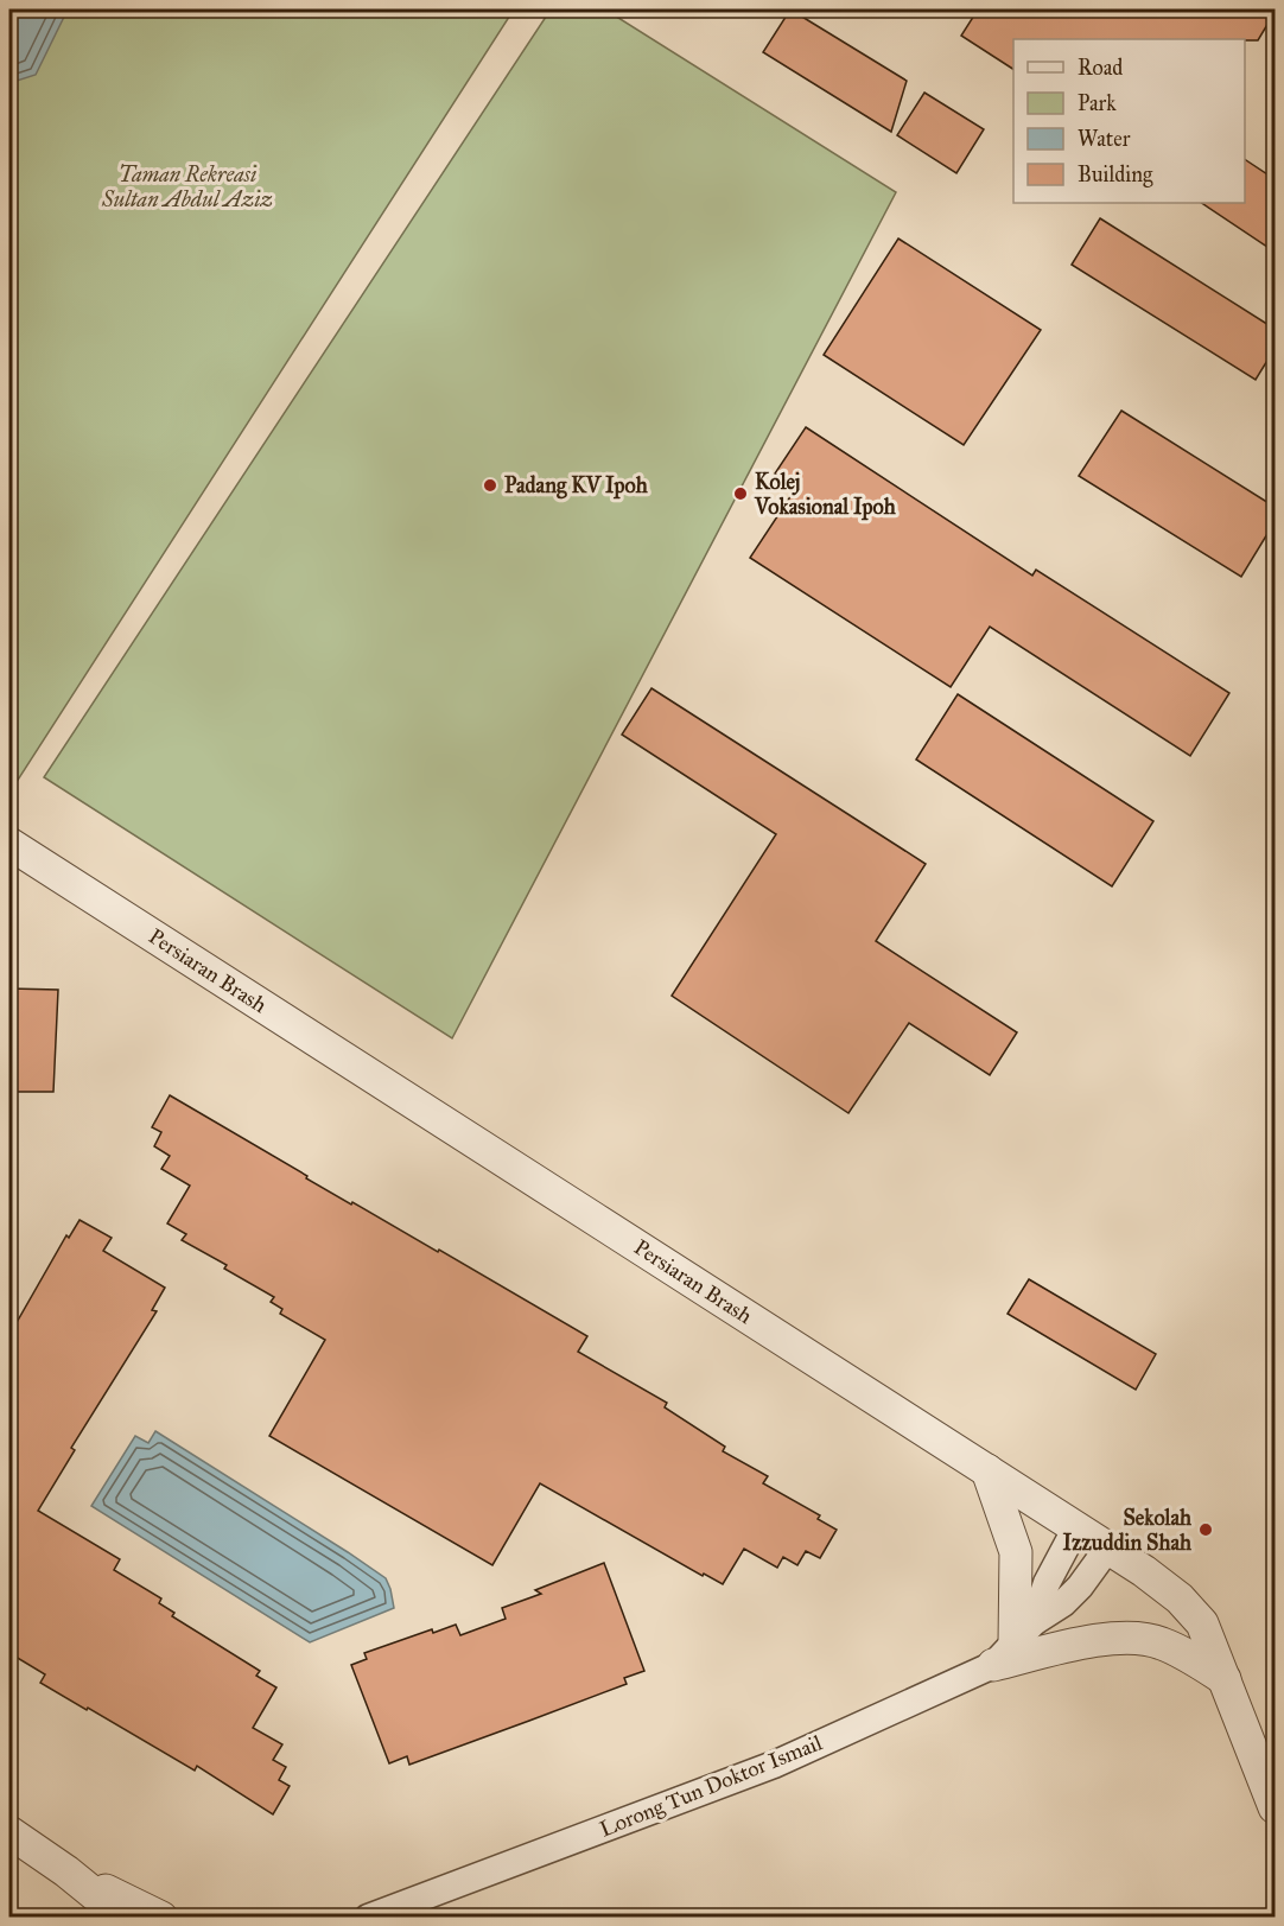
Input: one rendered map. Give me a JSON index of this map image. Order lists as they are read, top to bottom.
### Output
{
  "streets": {
    "street": ["Persiaran Brash", "Lorong Tun Doktor Ismail"]
  },
  "crossings": [
    ["Persiaran Brash", "Lorong Tun Doktor Ismail"]
  ],
  "parks": ["Taman Rekreasi Sultan Abdul Aziz"],
  "places": ["Padang KV Ipoh", "Kolej Vokasional Ipoh", "Sekolah Izzuddin Shah"],
  "legend": [
    "Road",
    "Park",
    "Water",
    "Building"
  ]
}
